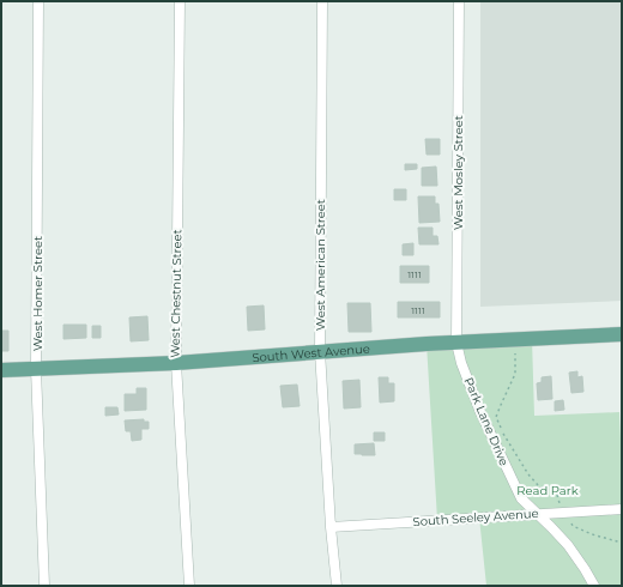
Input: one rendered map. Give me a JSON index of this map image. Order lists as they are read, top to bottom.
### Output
{
  "streets": {
    "main road": ["South West Avenue"],
    "street": [
      "West Mosley Street",
      "West American Street",
      "West Homer Street",
      "West Chestnut Street",
      "Park Lane Drive",
      "South Seeley Avenue"
    ]
  },
  "crossings": [
    ["West Mosley Street", "South West Avenue"],
    ["West Mosley Street", "Park Lane Drive"],
    ["West American Street", "South West Avenue"],
    ["West American Street", "South Seeley Avenue"],
    ["West Homer Street", "South West Avenue"],
    ["West Chestnut Street", "South West Avenue"],
    ["South West Avenue", "Park Lane Drive"],
    ["Park Lane Drive", "South Seeley Avenue"]
  ],
  "parks": ["Read Park"],
  "house_numbers": ["1111", "1111"]
}
